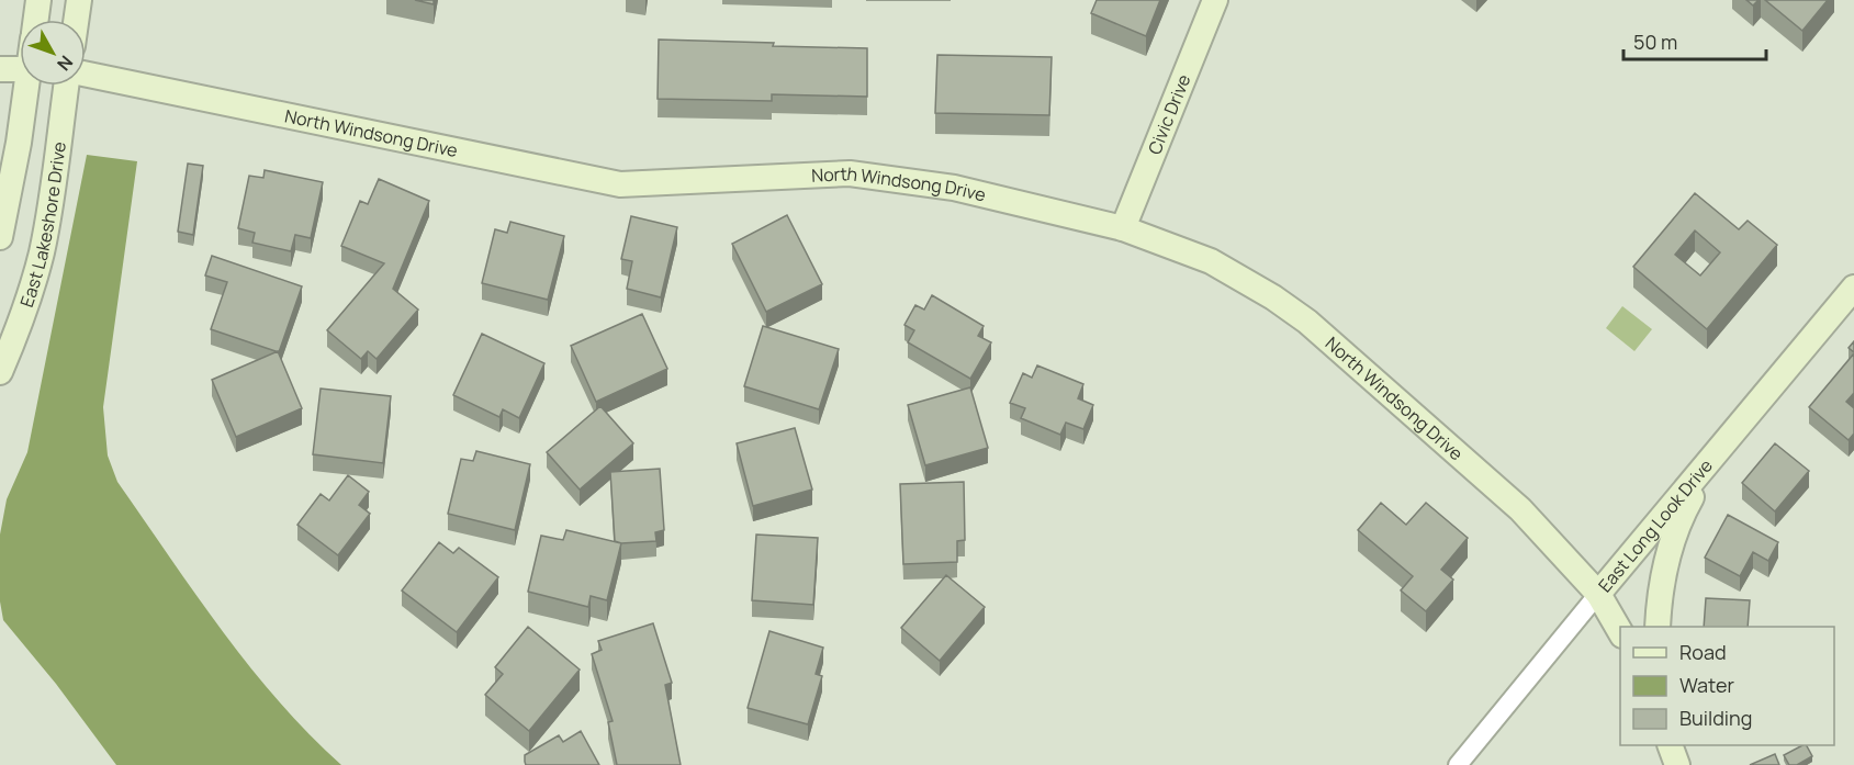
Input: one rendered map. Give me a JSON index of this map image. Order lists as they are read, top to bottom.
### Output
{
  "streets": {
    "street": [
      "Civic Drive",
      "North Windsong Drive",
      "East Lakeshore Drive",
      "East Long Look Drive"
    ]
  },
  "crossings": [
    ["Civic Drive", "North Windsong Drive"],
    ["North Windsong Drive", "East Long Look Drive"]
  ],
  "legend": ["Road", "Water", "Building"],
  "scale_bar": "50 m",
  "north": "bottom right"
}
